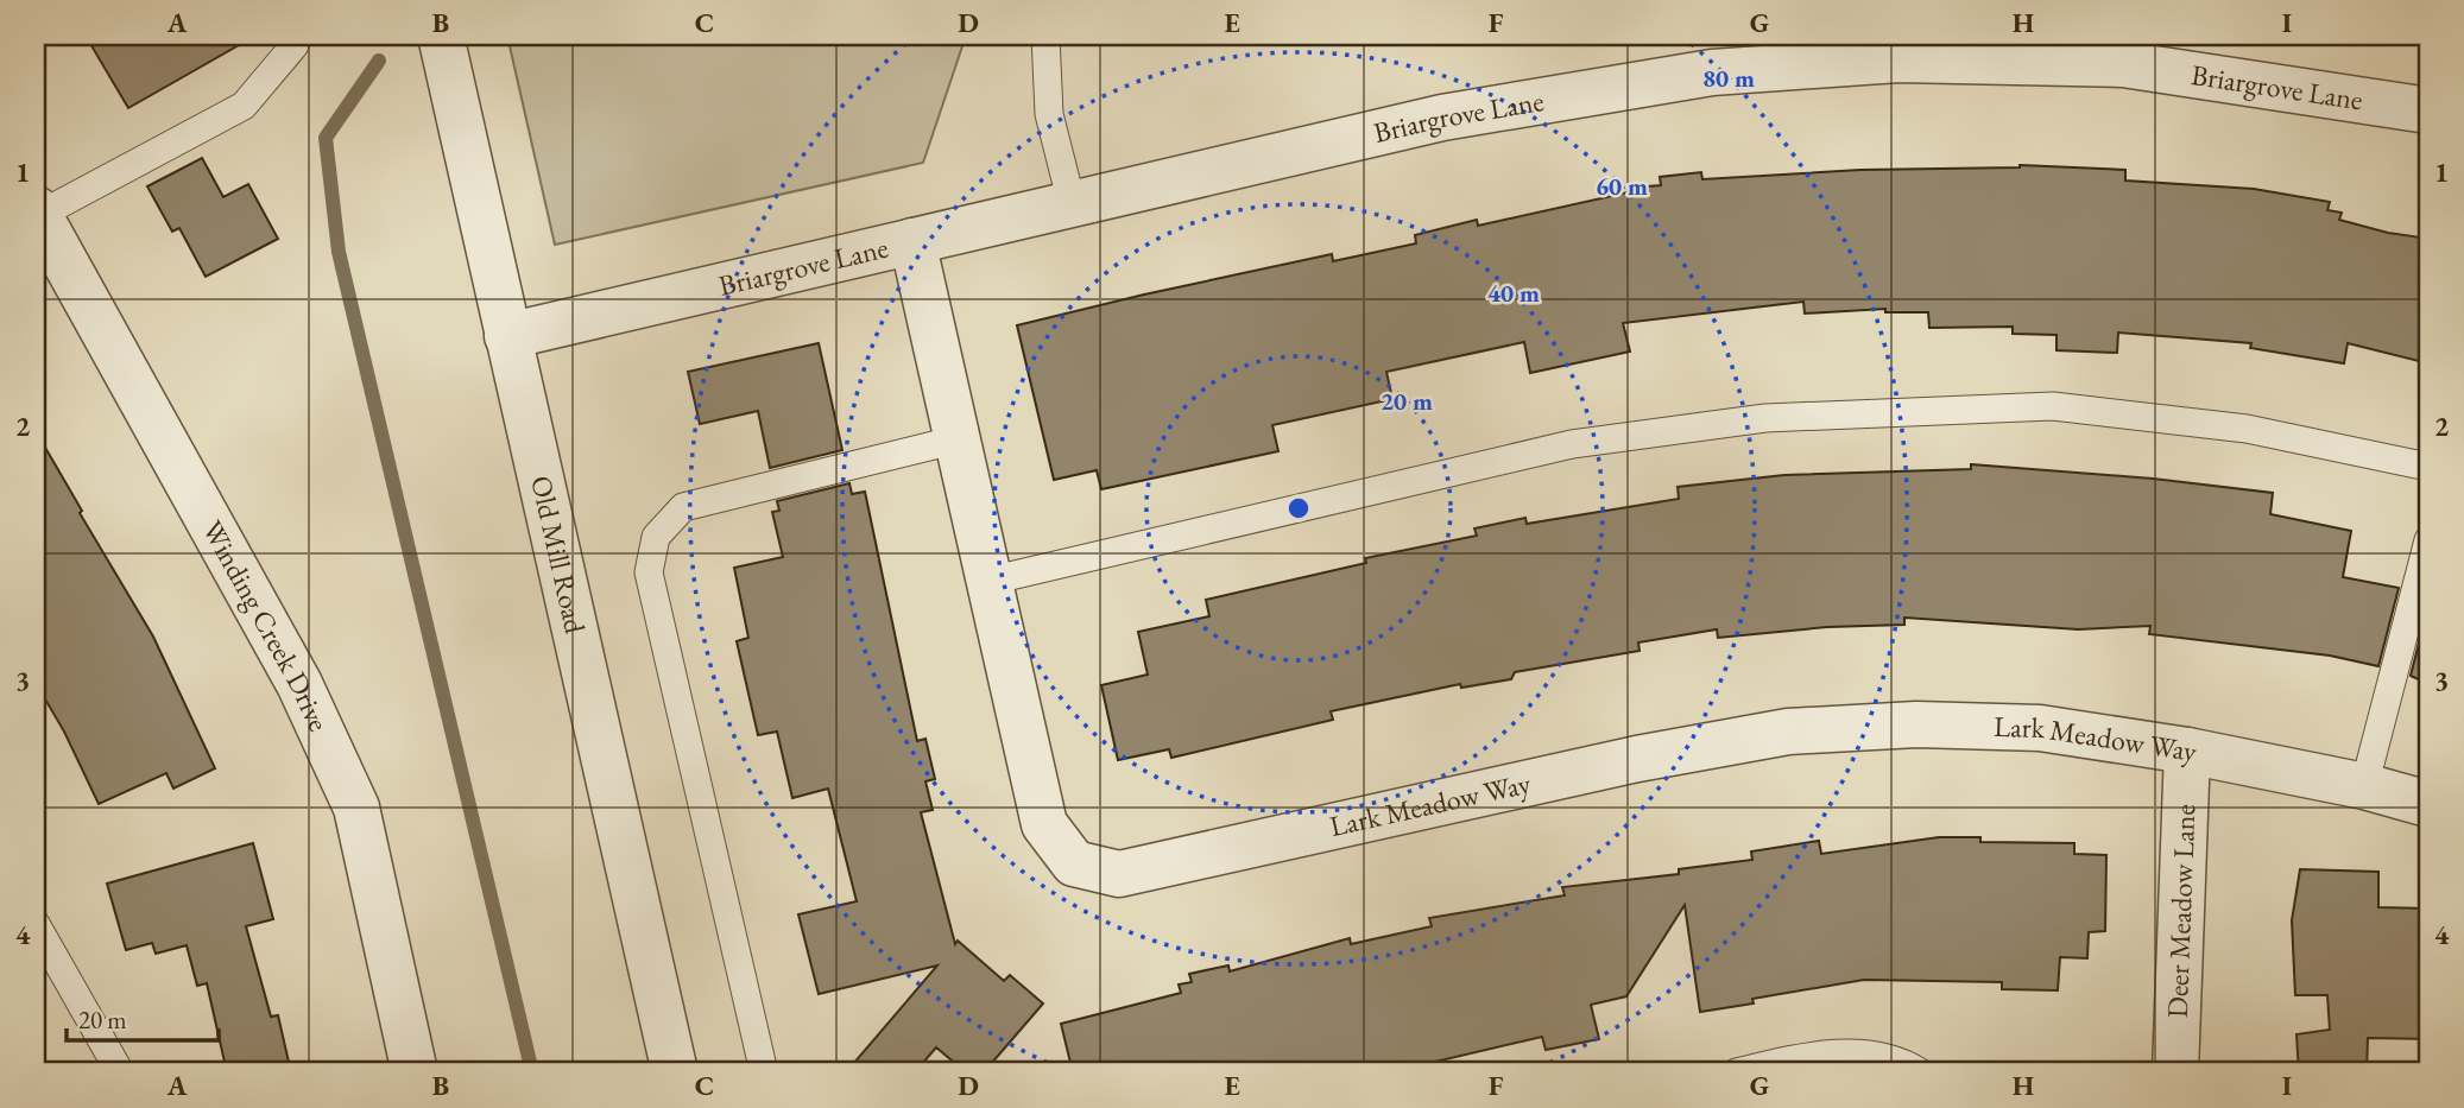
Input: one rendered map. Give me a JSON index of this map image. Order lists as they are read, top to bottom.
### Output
{
  "streets": {
    "street": [
      "Briargrove Lane",
      "Old Mill Road",
      "Winding Creek Drive",
      "Lark Meadow Way",
      "Deer Meadow Lane"
    ]
  },
  "crossings": [
    ["Briargrove Lane", "Old Mill Road"],
    ["Briargrove Lane", "Lark Meadow Way"],
    ["Lark Meadow Way", "Deer Meadow Lane"]
  ],
  "scale_bar": "20 m",
  "grid": {
    "columns": [
      "A",
      "B",
      "C",
      "D",
      "E",
      "F",
      "G",
      "H",
      "I"
    ],
    "rows": [
      "1",
      "2",
      "3",
      "4"
    ]
  },
  "rings": [
    "80 m",
    "60 m",
    "40 m",
    "20 m"
  ]
}
